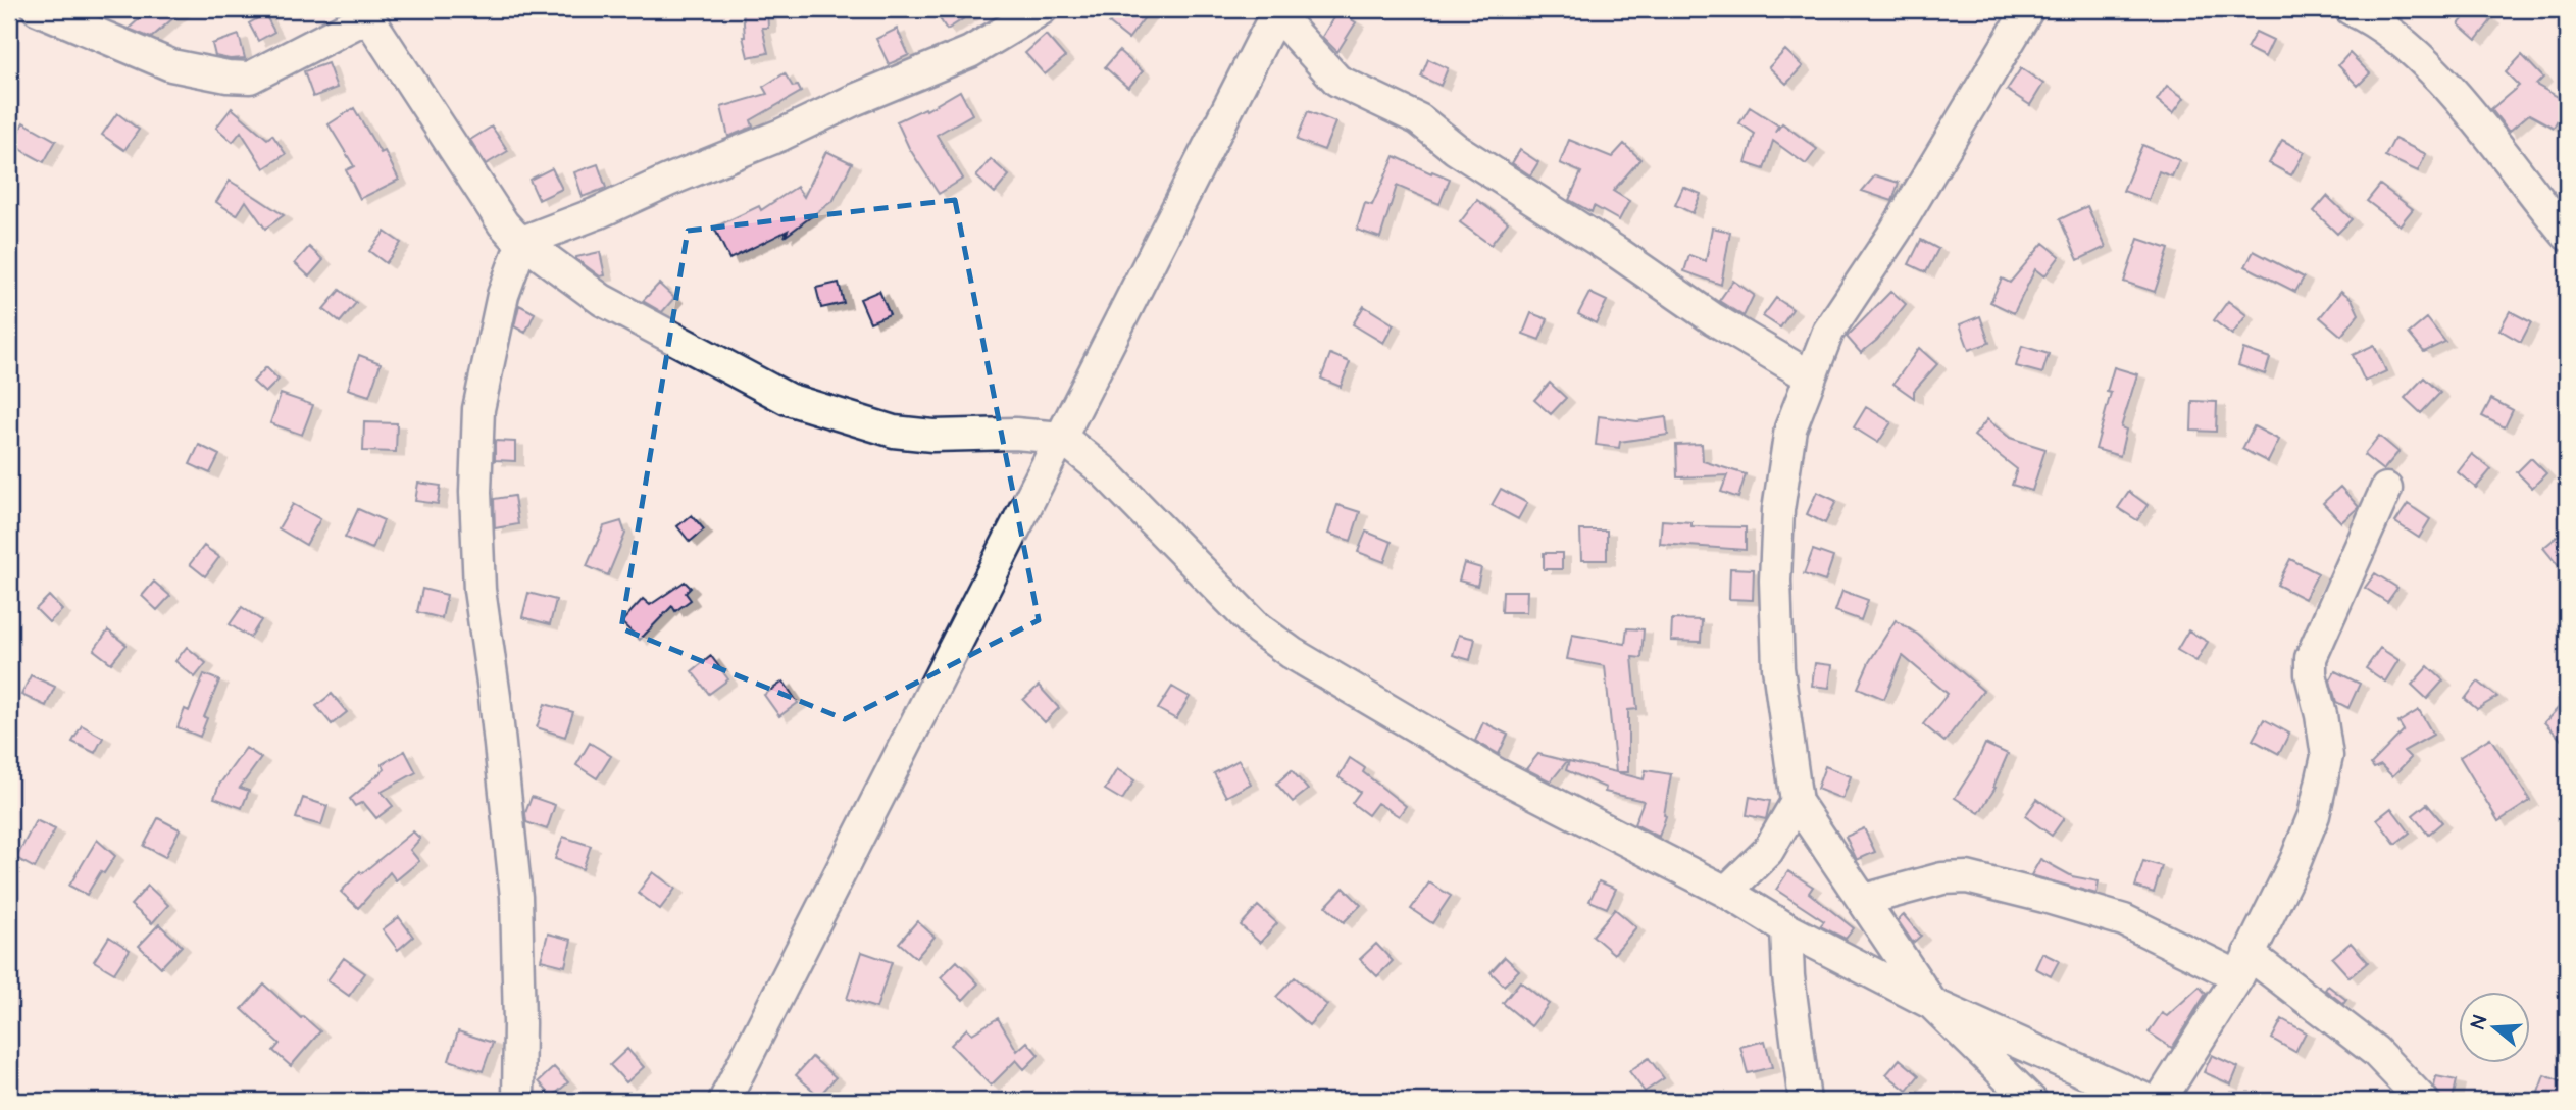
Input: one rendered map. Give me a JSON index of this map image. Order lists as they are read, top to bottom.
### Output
{
  "north": "left"
}
